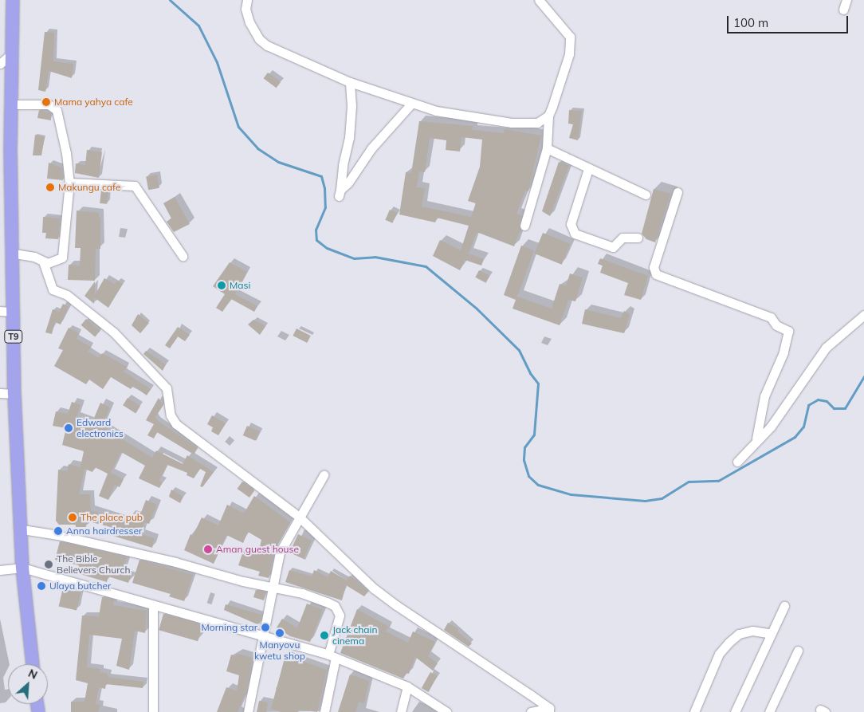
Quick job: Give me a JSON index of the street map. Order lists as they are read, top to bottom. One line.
{"streets":{"highway":["T9"]},"places":["Mama yahya cafe","Makungu cafe","Masi","Edward electronics","The place pub","Anna hairdresser","Aman guest house","The Bible Believers Church","Ulaya butcher","Morning star","Manyovu kwetu shop","Jack chain cinema"],"scale_bar":"100 m","north":"top right"}
